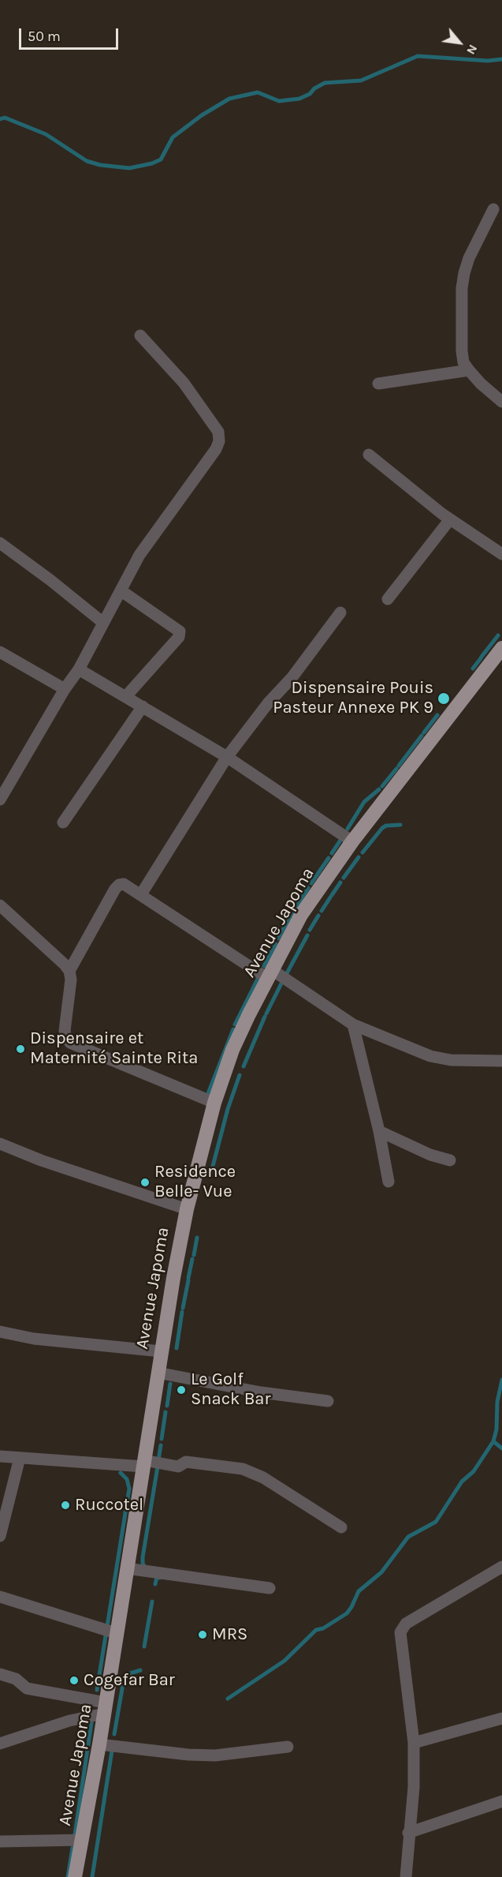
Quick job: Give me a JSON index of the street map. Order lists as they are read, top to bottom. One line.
{"streets":{"main road":["Avenue Japoma"]},"places":["Dispensaire Pouis Pasteur Annexe PK 9","Dispensaire et Maternité Sainte Rita","Residence Belle- Vue","Le Golf Snack Bar","Ruccotel","MRS","Cogefar Bar"],"scale_bar":"50 m","north":"bottom right"}
